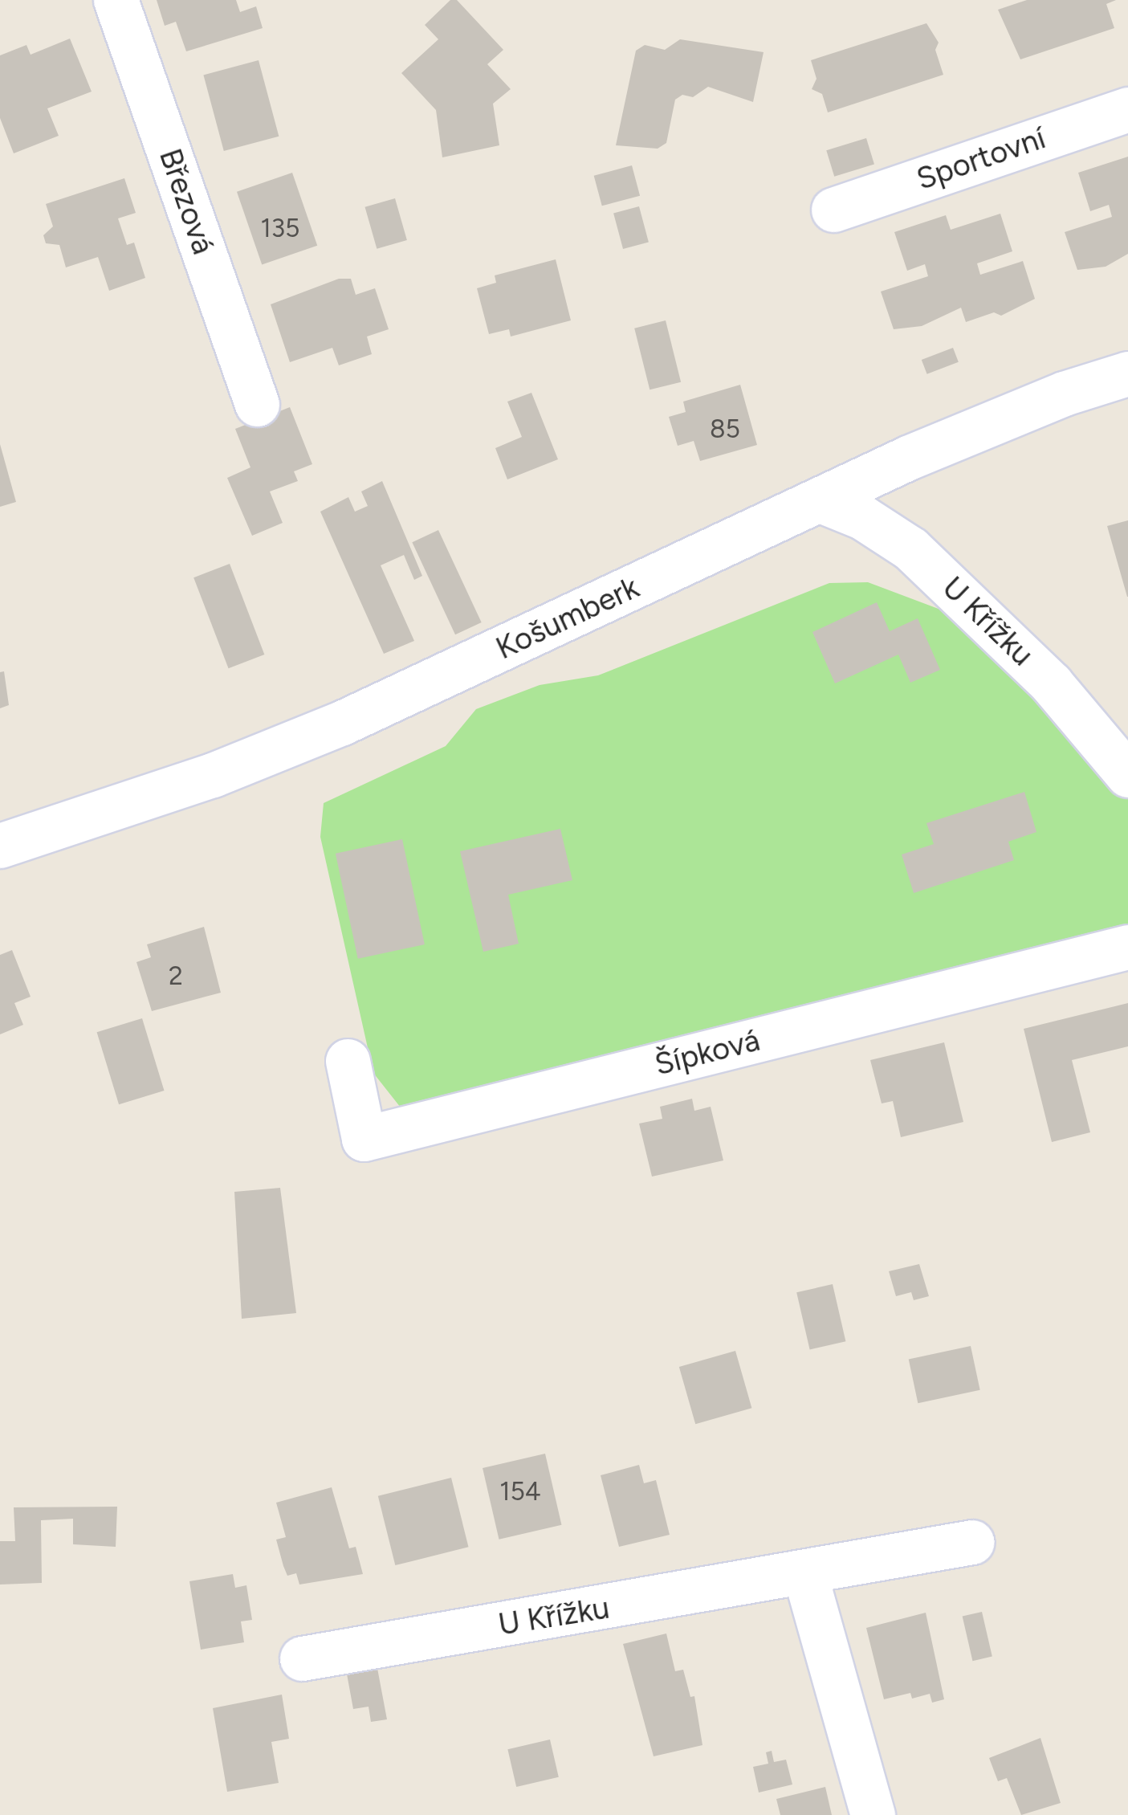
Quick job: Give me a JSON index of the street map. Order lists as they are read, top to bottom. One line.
{"streets":{"street":["Sportovní","Březová","Košumberk","U Křížku","Šípková"]},"crossings":[["Košumberk","U Křížku"]],"house_numbers":["135","85","2","154"]}
